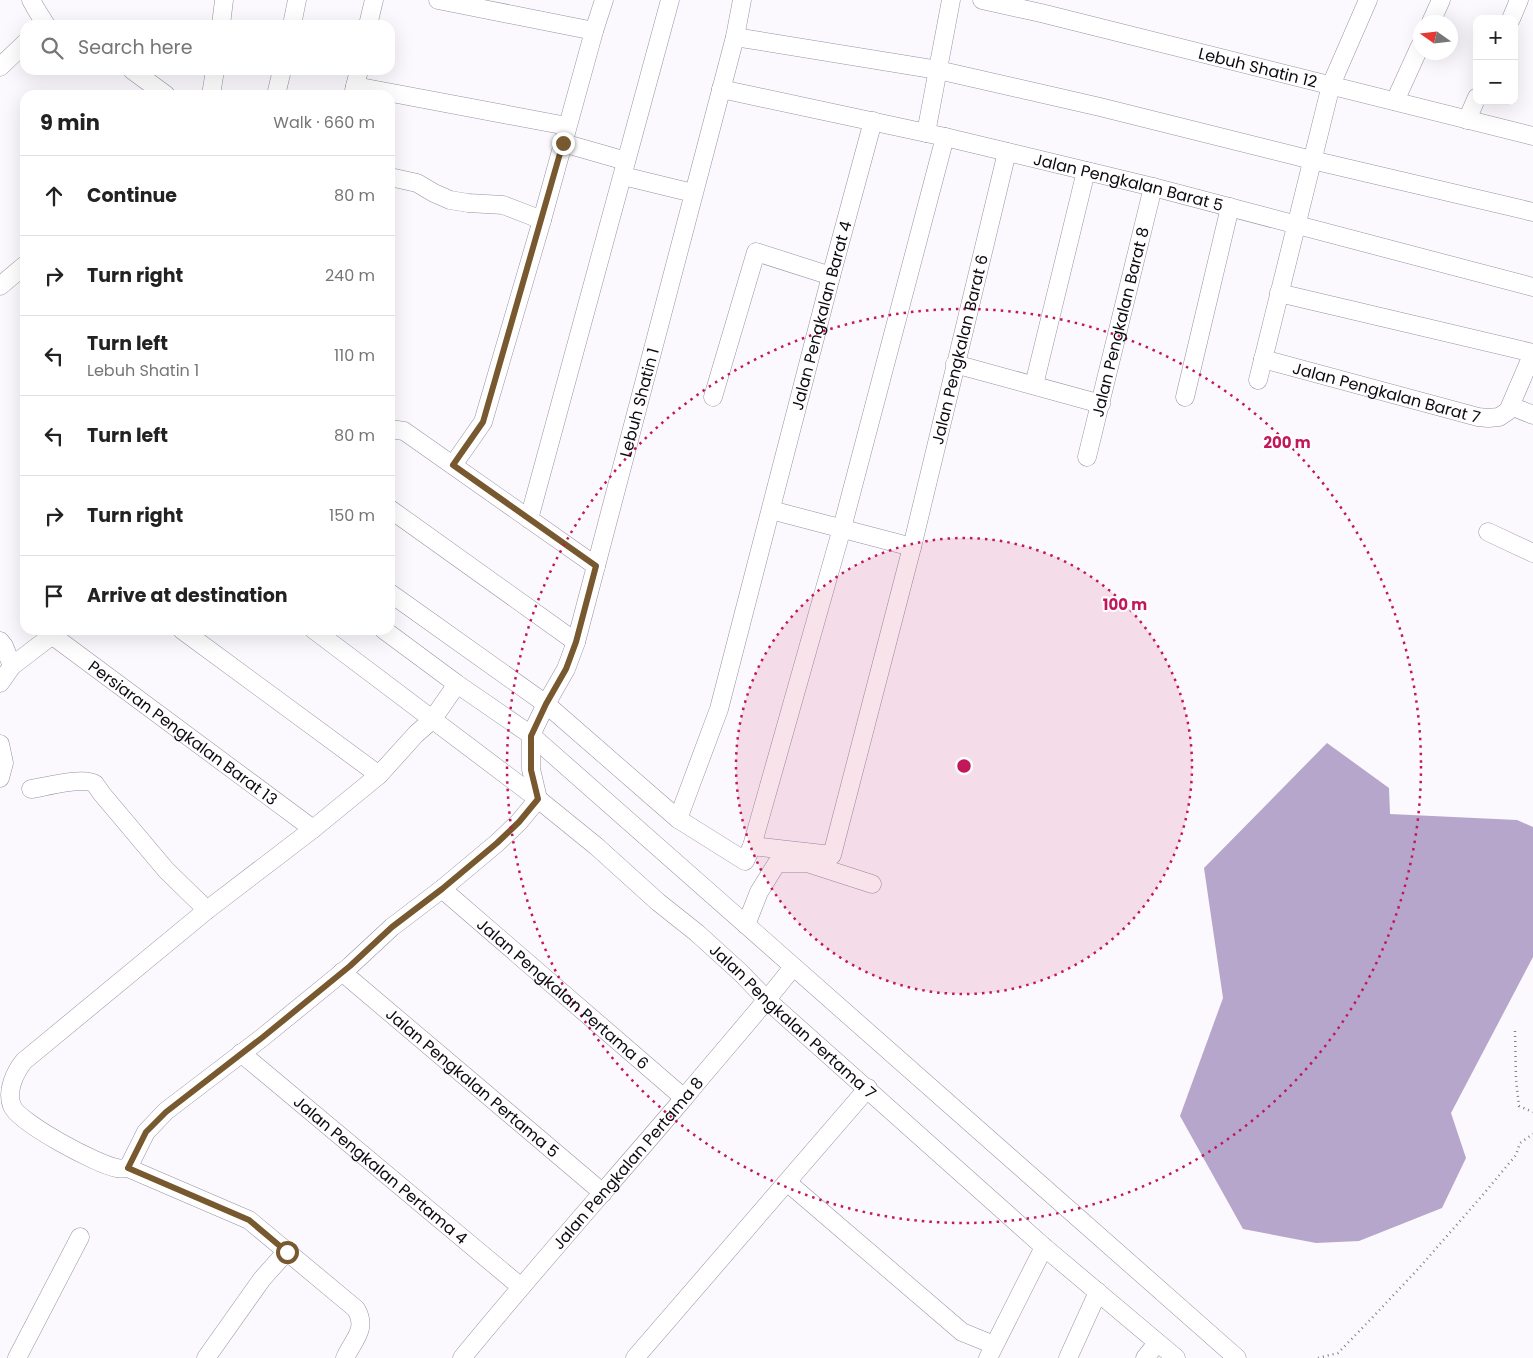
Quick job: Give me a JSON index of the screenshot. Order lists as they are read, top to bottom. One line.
{"streets":{"street":["Lebuh Shatin 12","Jalan Pengkalan Barat 5","Jalan Pengkalan Barat 4","Jalan Pengkalan Barat 8","Jalan Pengkalan Barat 6","Jalan Pengkalan Barat 7","Lebuh Shatin 1","Persiaran Pengkalan Barat 13","Jalan Pengkalan Pertama 6","Jalan Pengkalan Pertama 7","Jalan Pengkalan Pertama 5","Jalan Pengkalan Pertama 8","Jalan Pengkalan Pertama 4"]},"crossings":[["Jalan Pengkalan Barat 5","Jalan Pengkalan Barat 4"],["Jalan Pengkalan Barat 5","Jalan Pengkalan Barat 8"],["Jalan Pengkalan Barat 5","Jalan Pengkalan Barat 6"],["Jalan Pengkalan Barat 5","Lebuh Shatin 1"],["Lebuh Shatin 1","Jalan Pengkalan Pertama 7"],["Jalan Pengkalan Pertama 6","Jalan Pengkalan Pertama 8"],["Jalan Pengkalan Pertama 7","Jalan Pengkalan Pertama 8"],["Jalan Pengkalan Pertama 5","Jalan Pengkalan Pertama 8"],["Jalan Pengkalan Pertama 8","Jalan Pengkalan Pertama 4"]],"north":"left","page":{"map_buttons":["+","−"],"search":"Search here","heading":["9 min","Walk · 660 m"],"list":[["Continue","80 m"],["Turn right","240 m"],["Turn left","Lebuh Shatin 1","110 m"],["Turn left","80 m"],["Turn right","150 m"],"Arrive at destination"]},"rings":["200 m","100 m"]}
